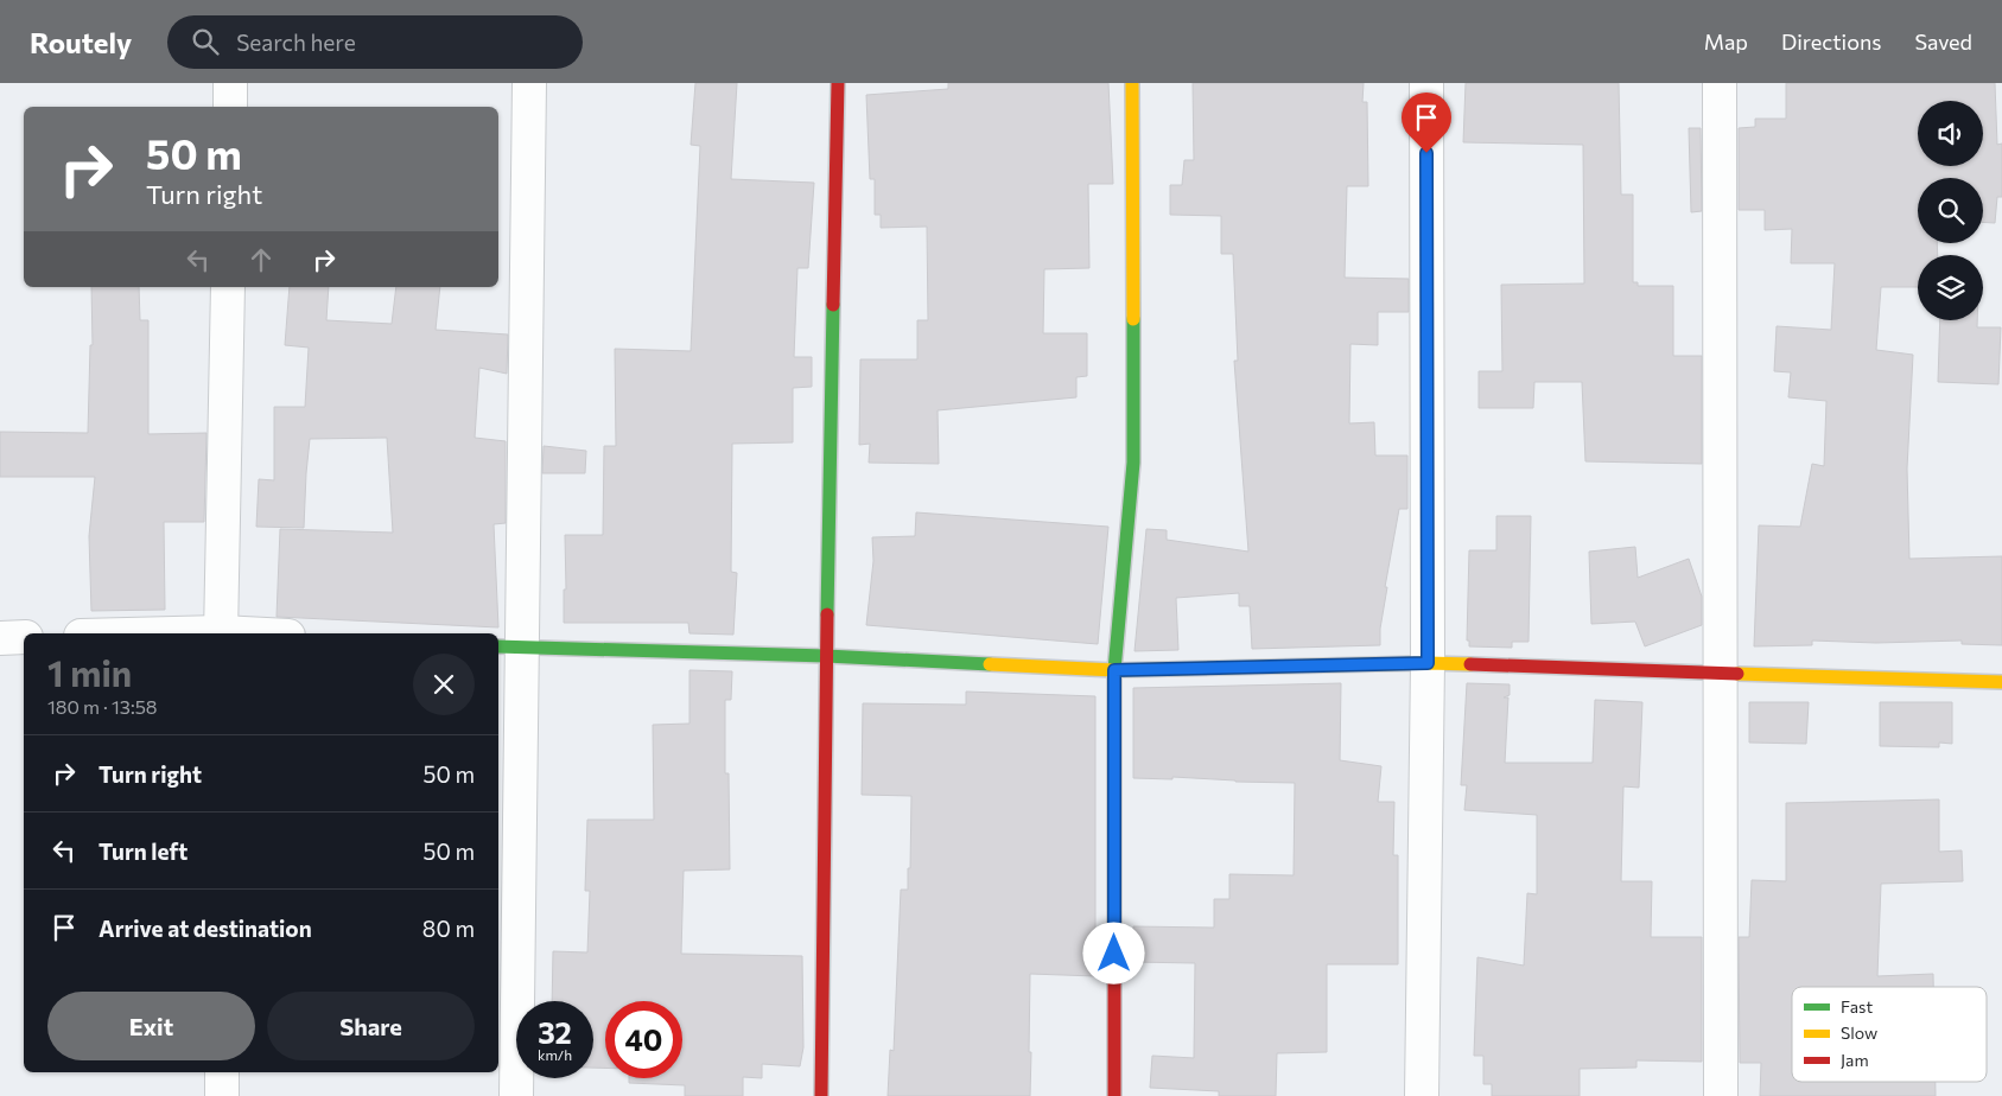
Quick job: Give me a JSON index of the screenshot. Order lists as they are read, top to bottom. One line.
{"legend":["Fast","Slow","Jam"],"page":{"header":"Routely","search":"Search here","nav":["Map","Directions","Saved"],"turn":["50 m","Turn right"],"heading":["1 min","180 m · 13:58"],"list":[{"name":"Turn right","value":"50 m"},{"name":"Turn left","value":"50 m"},{"name":"Arrive at destination","value":"80 m"}],"buttons":["Exit","Share"],"speed":"32 km/h","limit":"40"}}
